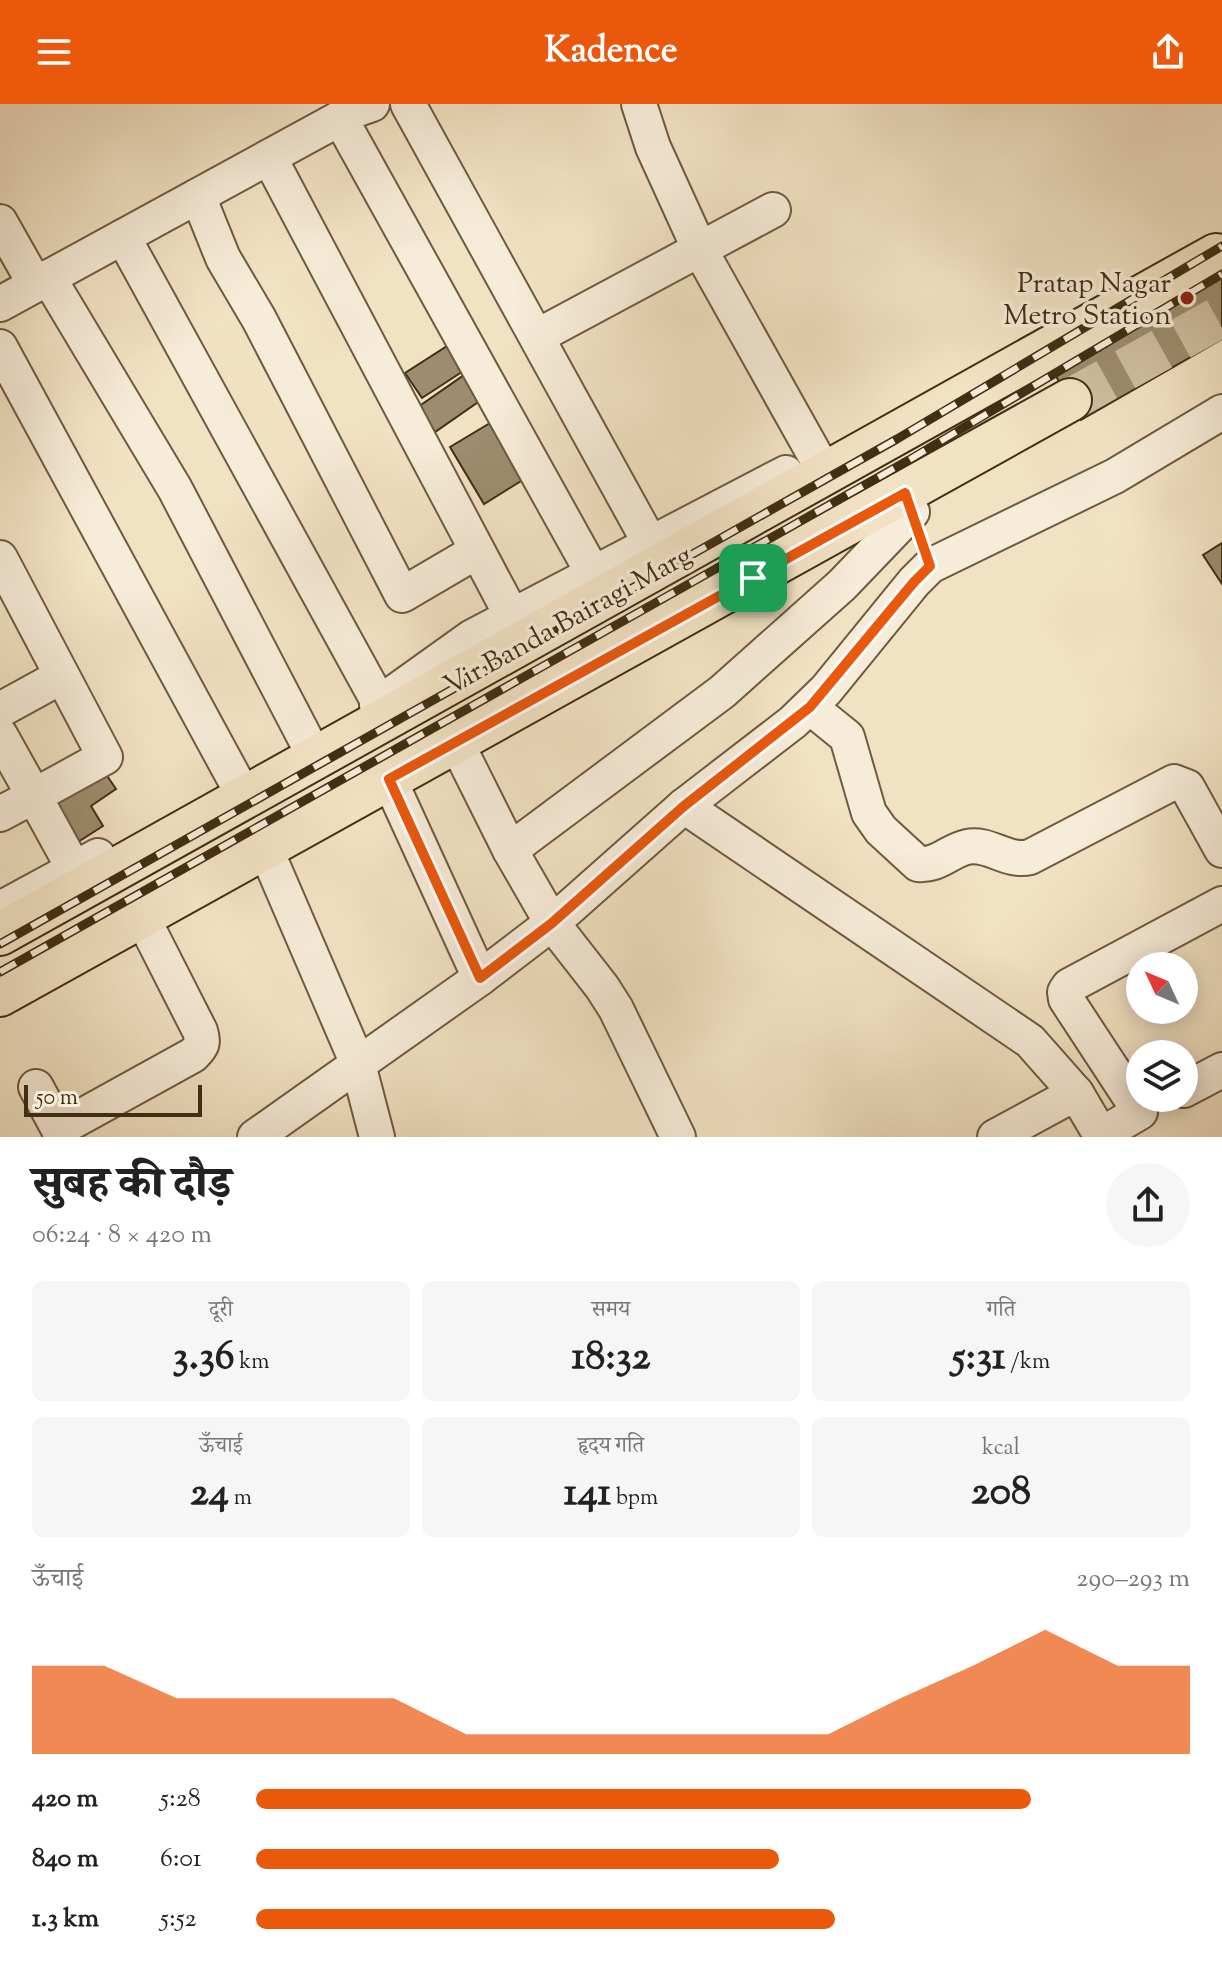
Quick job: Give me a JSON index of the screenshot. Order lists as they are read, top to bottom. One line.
{"streets":{"main road":["Vir Banda Bairagi Marg"]},"places":["Pratap Nagar Metro Station"],"scale_bar":"50 m","north":"top left","page":{"header":"Kadence","scale":"50 m","heading":["सुबह की दौड़","06:24 · 8 × 420 m"],"stats":[["दूरी","3.36 km"],["समय","18:32"],["गति","5:31 /km"],["ऊँचाई","24 m"],["हृदय गति","141 bpm"],["kcal","208"]],"chart":["ऊँचाई","290–293 m"],"list":[{"name":"420 m","note":"5:28"},{"name":"840 m","note":"6:01"},{"name":"1.3 km","note":"5:52"}]}}
